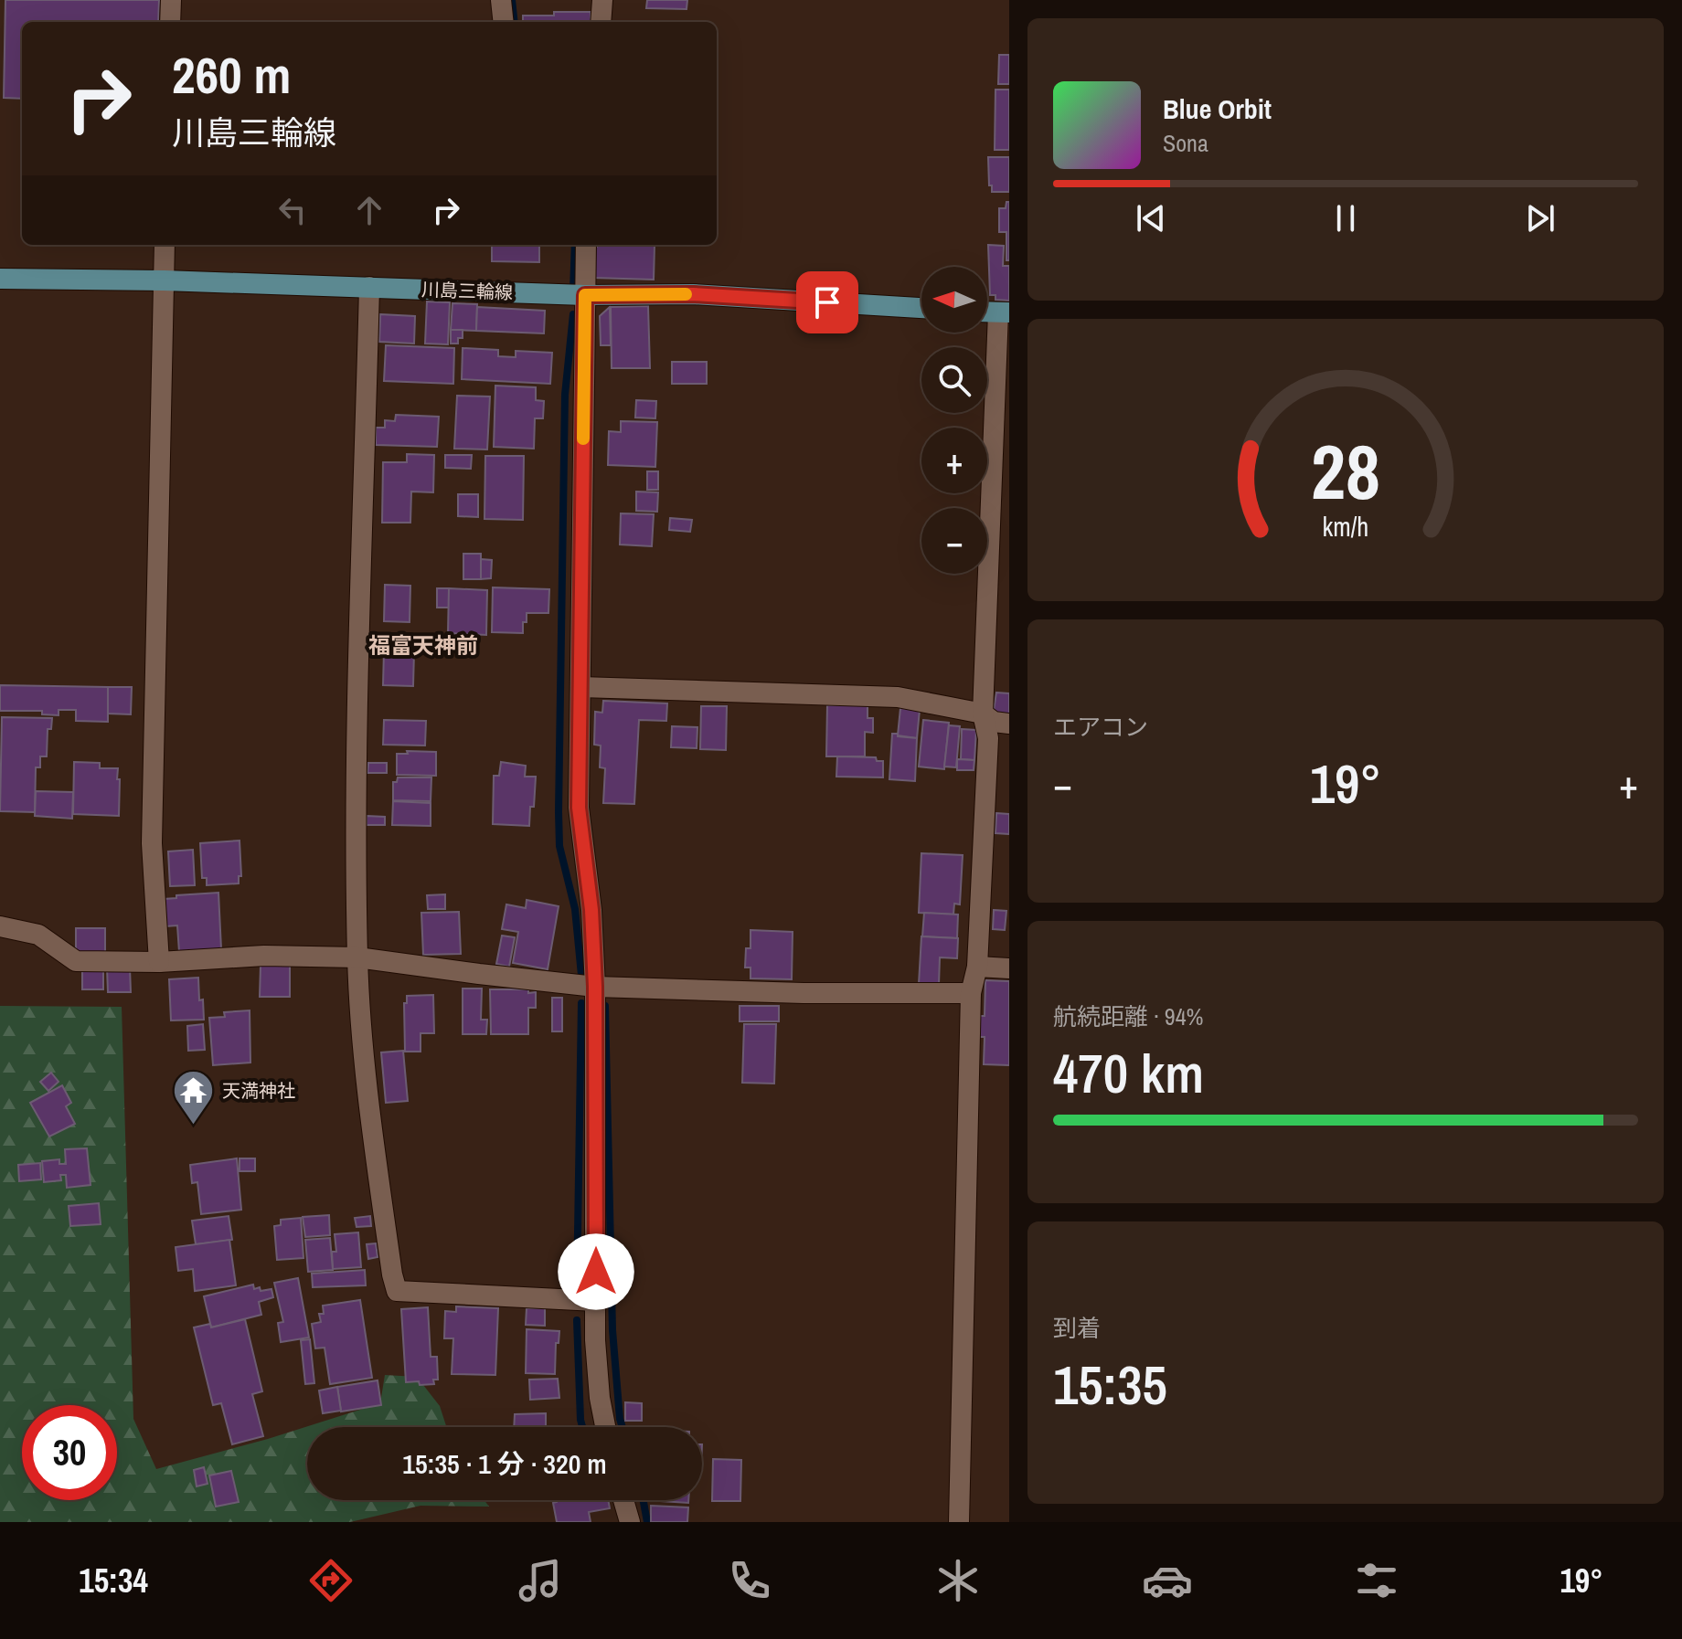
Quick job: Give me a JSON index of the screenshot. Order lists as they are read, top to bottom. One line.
{"streets":{"main road":["川島三輪線"]},"districts":["福富天神前"],"places":{"temple":["天満神社"]},"north":"left","page":{"turn":["260 m","川島三輪線"],"song":["Blue Orbit","Sona"],"map_buttons":["+","−"],"tile":["エアコン",["航続距離 · 94%","470 km"],["到着","15:35"]],"heat":["−","19°","+"],"limit":"30","trip":"15:35 · 1 分 · 320 m","tabs":["15:34","19°"],"gauge":["28","km/h"]}}
